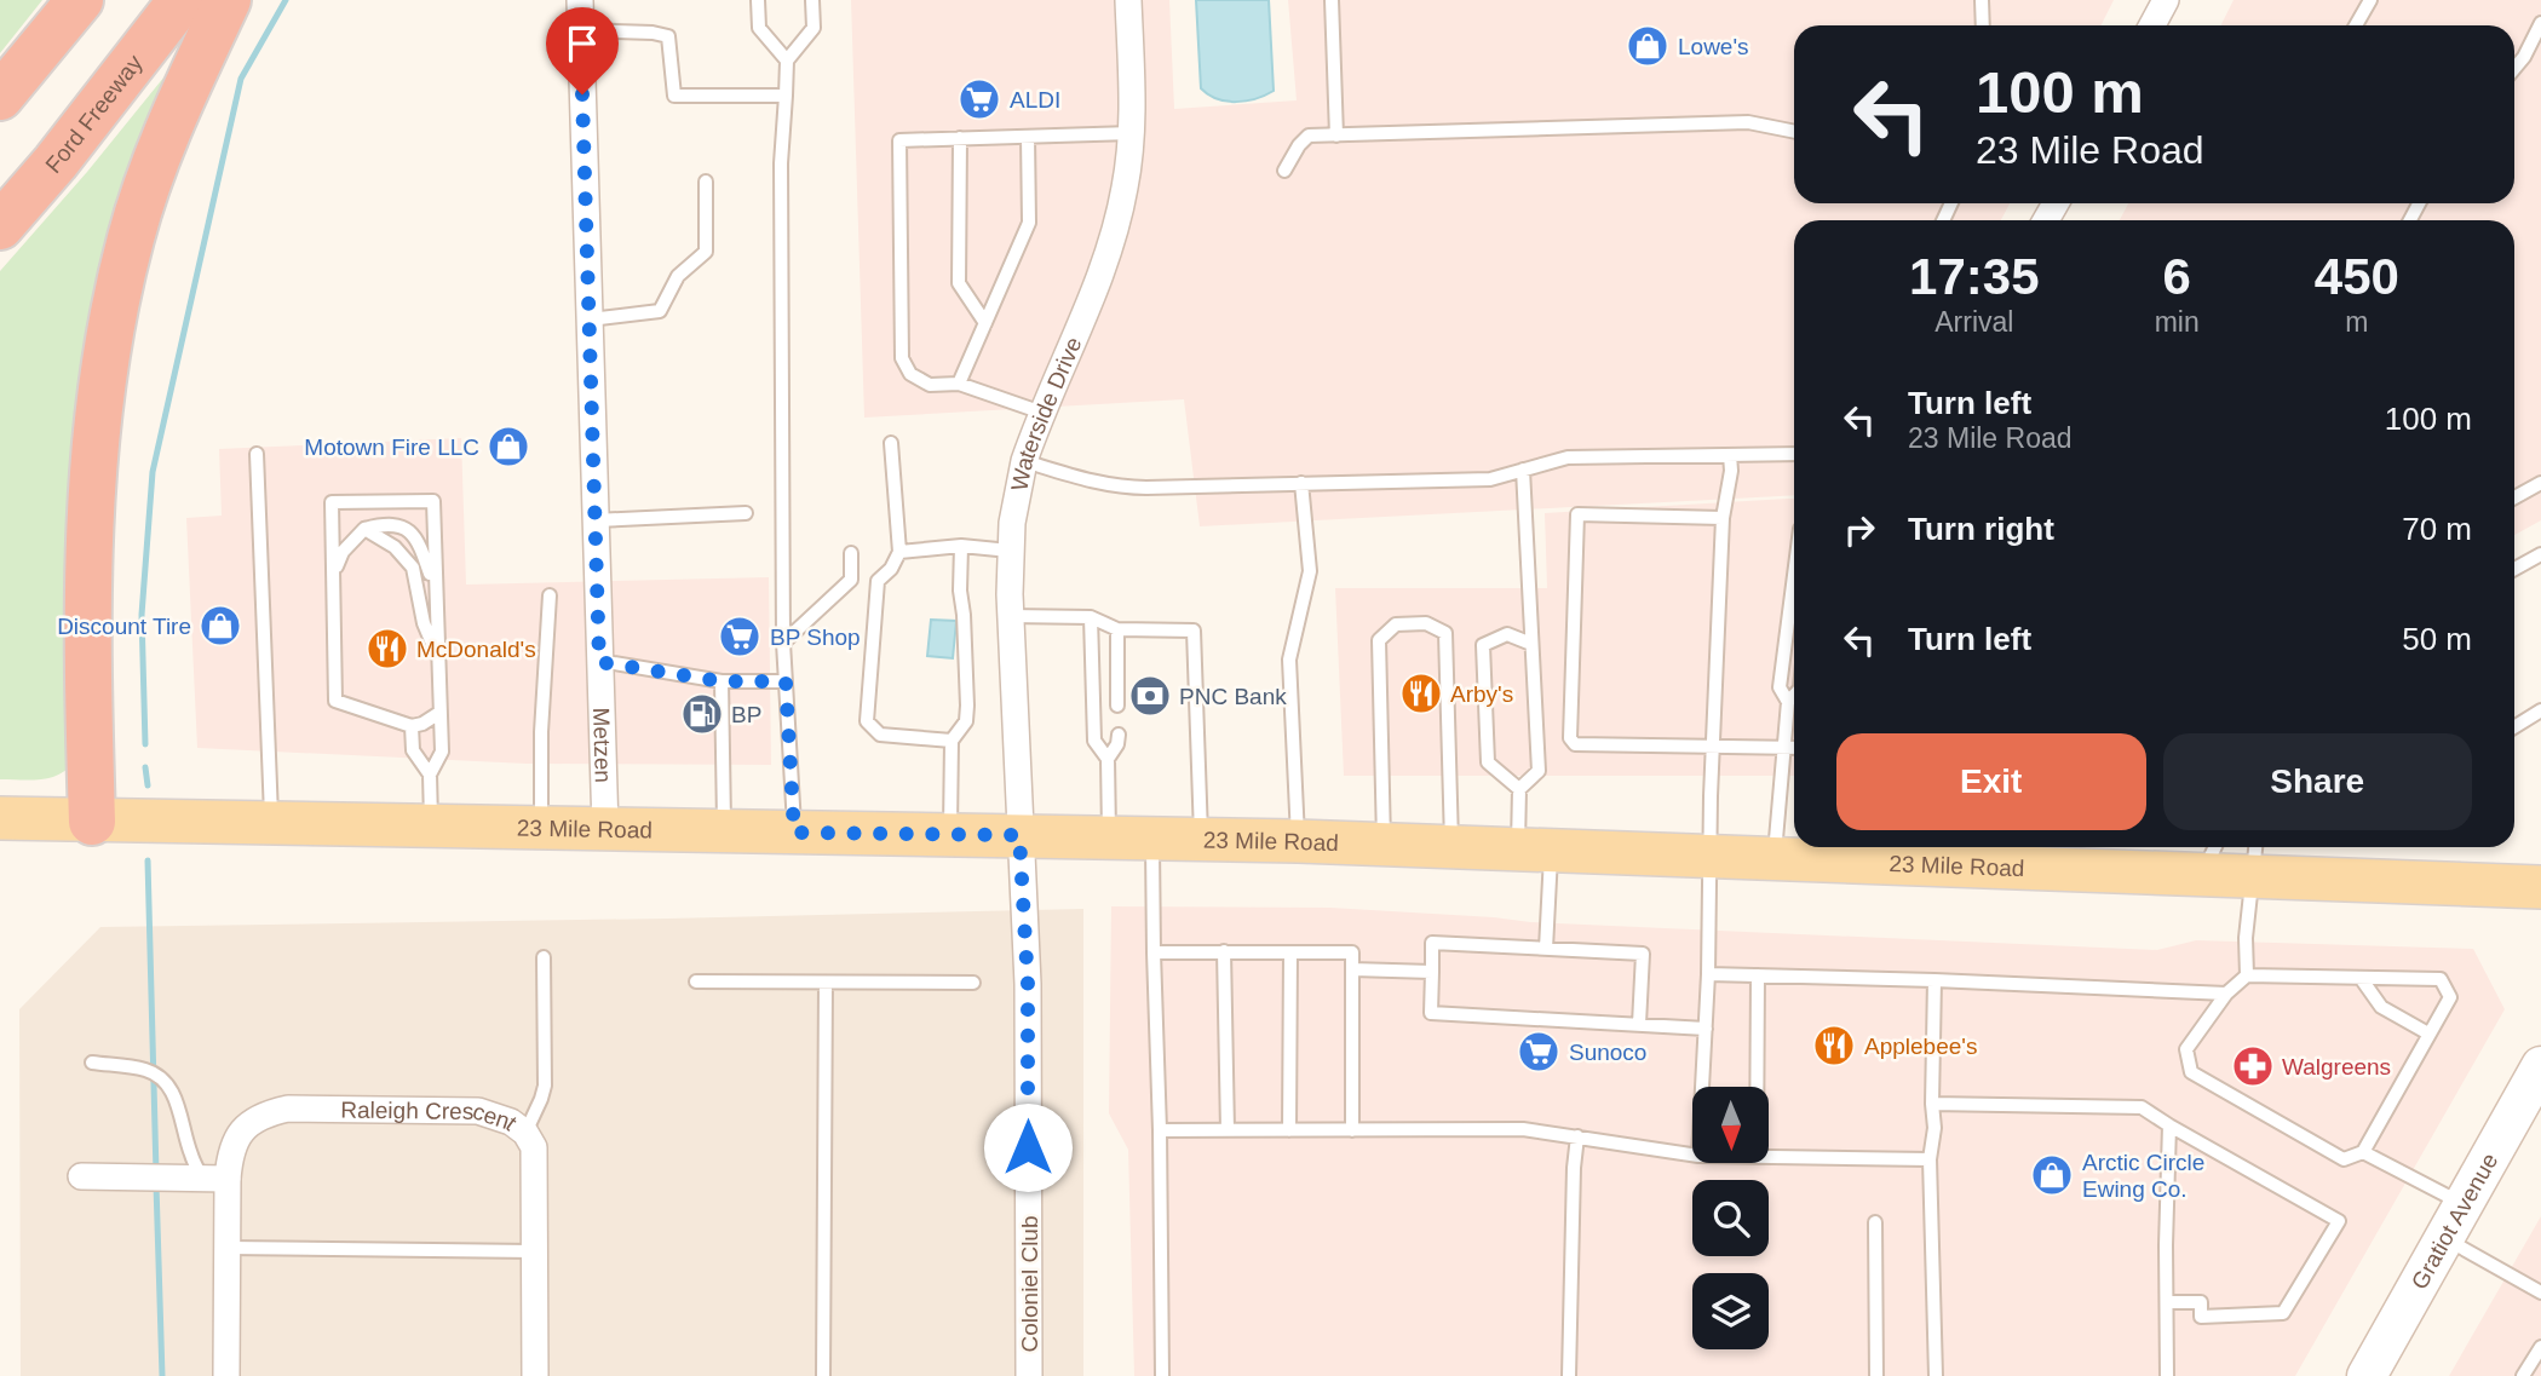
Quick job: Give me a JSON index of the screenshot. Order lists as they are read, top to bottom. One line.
{"streets":{"highway":["Ford Freeway"],"main road":["23 Mile Road","Gratiot Avenue"],"street":["Waterside Drive","Metzen","Raleigh Crescent","Coloniel Club"]},"crossings":[["Waterside Drive","23 Mile Road"],["Waterside Drive","Coloniel Club"],["Metzen","23 Mile Road"],["23 Mile Road","Coloniel Club"]],"places":{"shop":["Lowe's","Motown Fire LLC","Discount Tire","Arctic Circle Ewing Co."],"supermarket":["ALDI","BP Shop","Sunoco"],"restaurant":["McDonald's","Arby's","Applebee's"],"bank":["PNC Bank"],"fuel station":["BP"],"pharmacy":["Walgreens"]},"north":"bottom","page":{"turn":["100 m","23 Mile Road"],"eta":["17:35","Arrival","6","min","450","m"],"list":[{"name":"Turn left","note":"23 Mile Road","value":"100 m"},{"name":"Turn right","value":"70 m"},{"name":"Turn left","value":"50 m"}],"buttons":["Exit","Share"]}}
